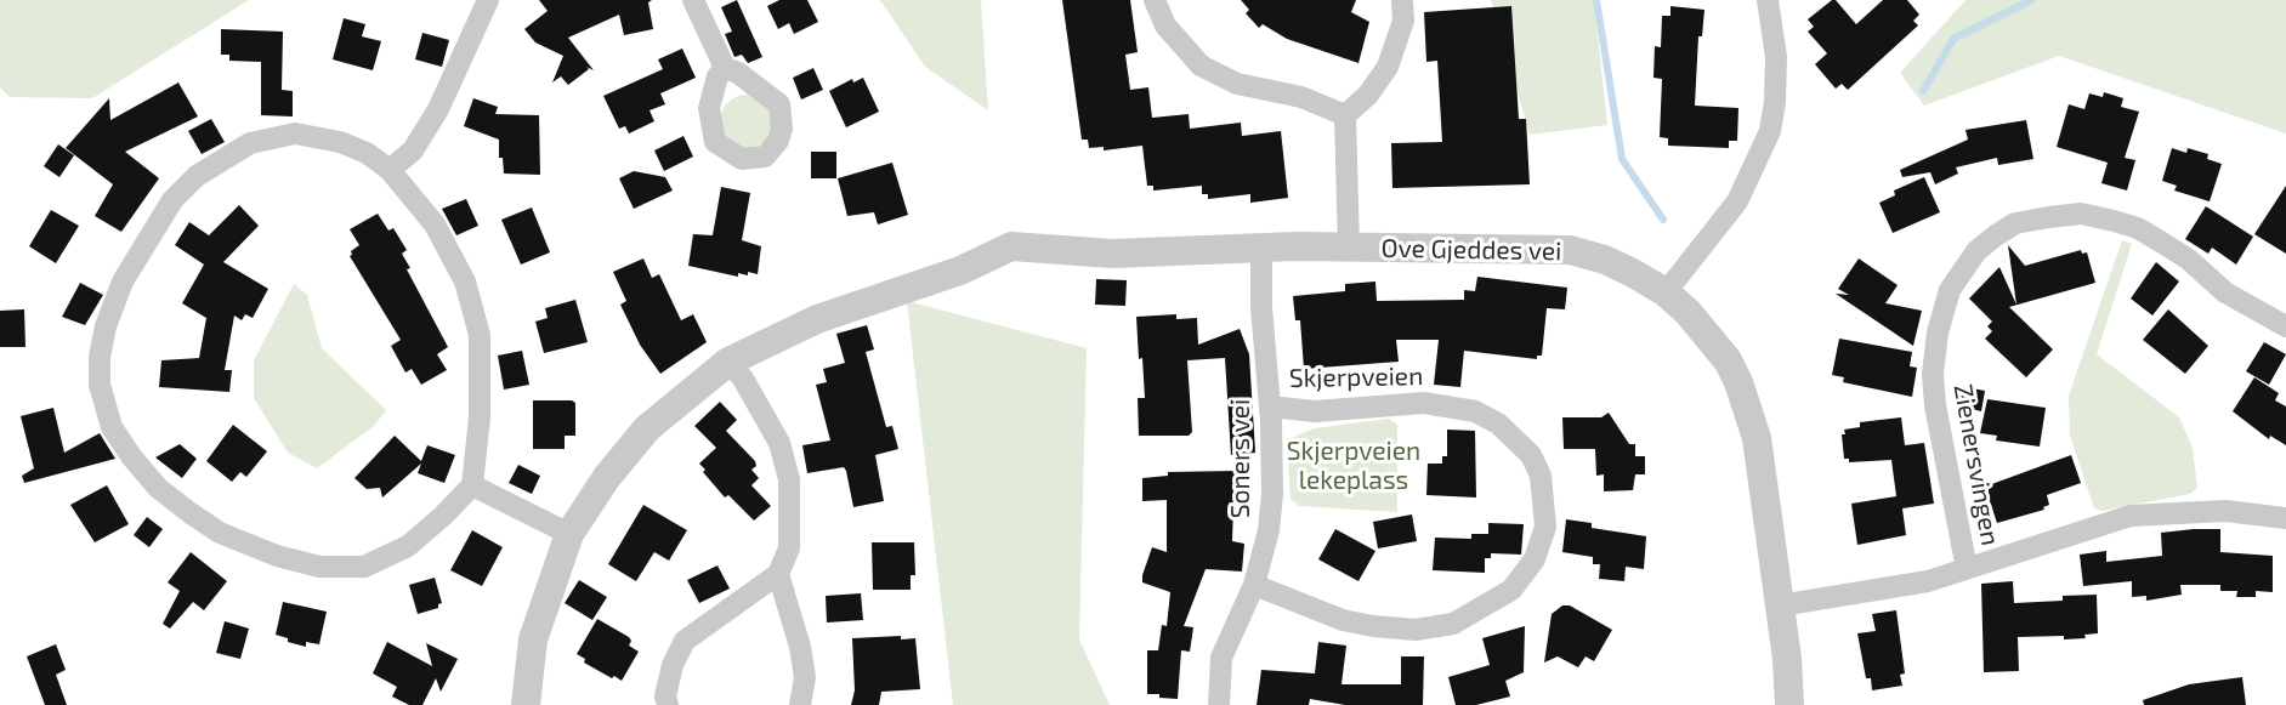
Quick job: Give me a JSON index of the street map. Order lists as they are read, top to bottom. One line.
{"streets":{"street":["Ove Gjeddes vei","Skjerpveien","Soners vei","Zienersvingen"]},"crossings":[["Ove Gjeddes vei","Soners vei"],["Skjerpveien","Soners vei"]],"parks":["Skjerpveien lekeplass"]}
